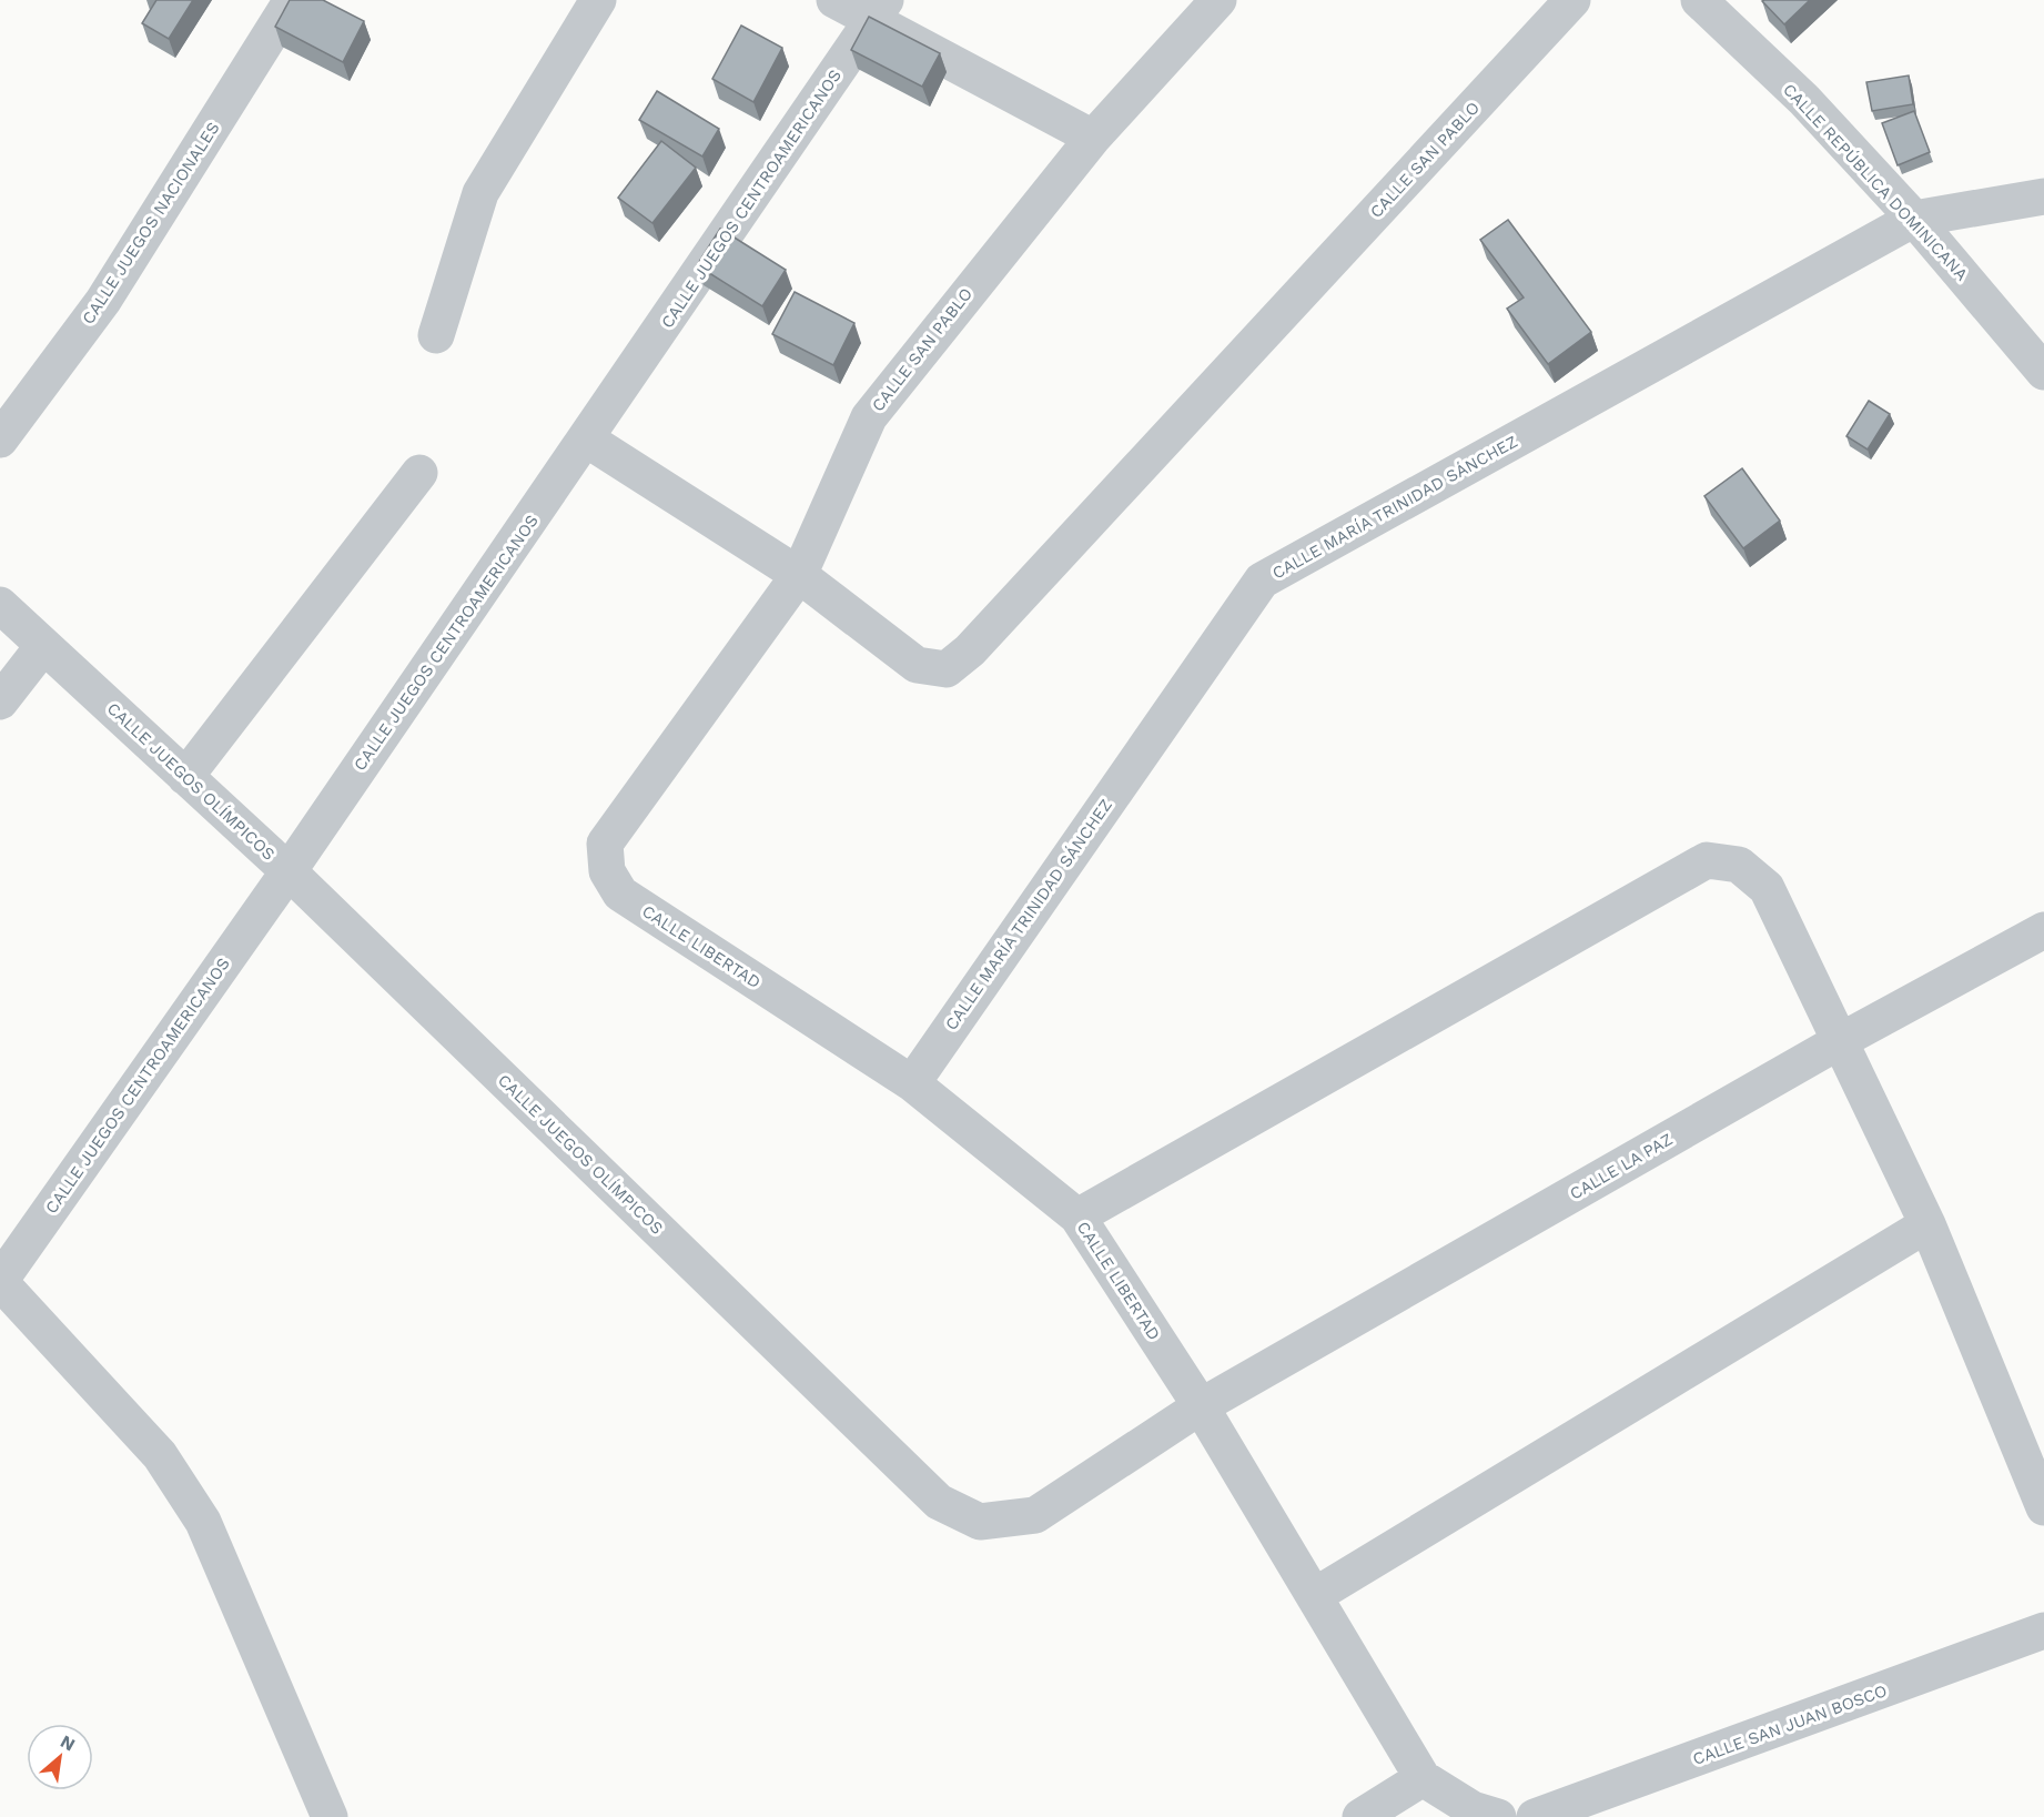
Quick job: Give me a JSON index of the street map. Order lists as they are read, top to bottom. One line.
{"streets":{"street":["CALLE SAN PABLO","CALLE REPÚBLICA DOMINICANA","CALLE JUEGOS CENTROAMERICANOS","CALLE JUEGOS NACIONALES","CALLE MARÍA TRINIDAD SÁNCHEZ","CALLE JUEGOS OLÍMPICOS","CALLE LIBERTAD","CALLE LA PAZ","CALLE SAN JUAN BOSCO"]},"crossings":[["CALLE SAN PABLO","CALLE LIBERTAD"],["CALLE REPÚBLICA DOMINICANA","CALLE MARÍA TRINIDAD SÁNCHEZ"],["CALLE JUEGOS CENTROAMERICANOS","CALLE JUEGOS OLÍMPICOS"],["CALLE MARÍA TRINIDAD SÁNCHEZ","CALLE LIBERTAD"],["CALLE JUEGOS OLÍMPICOS","CALLE LIBERTAD"],["CALLE JUEGOS OLÍMPICOS","CALLE LA PAZ"],["CALLE LIBERTAD","CALLE LA PAZ"]],"north":"top right"}
